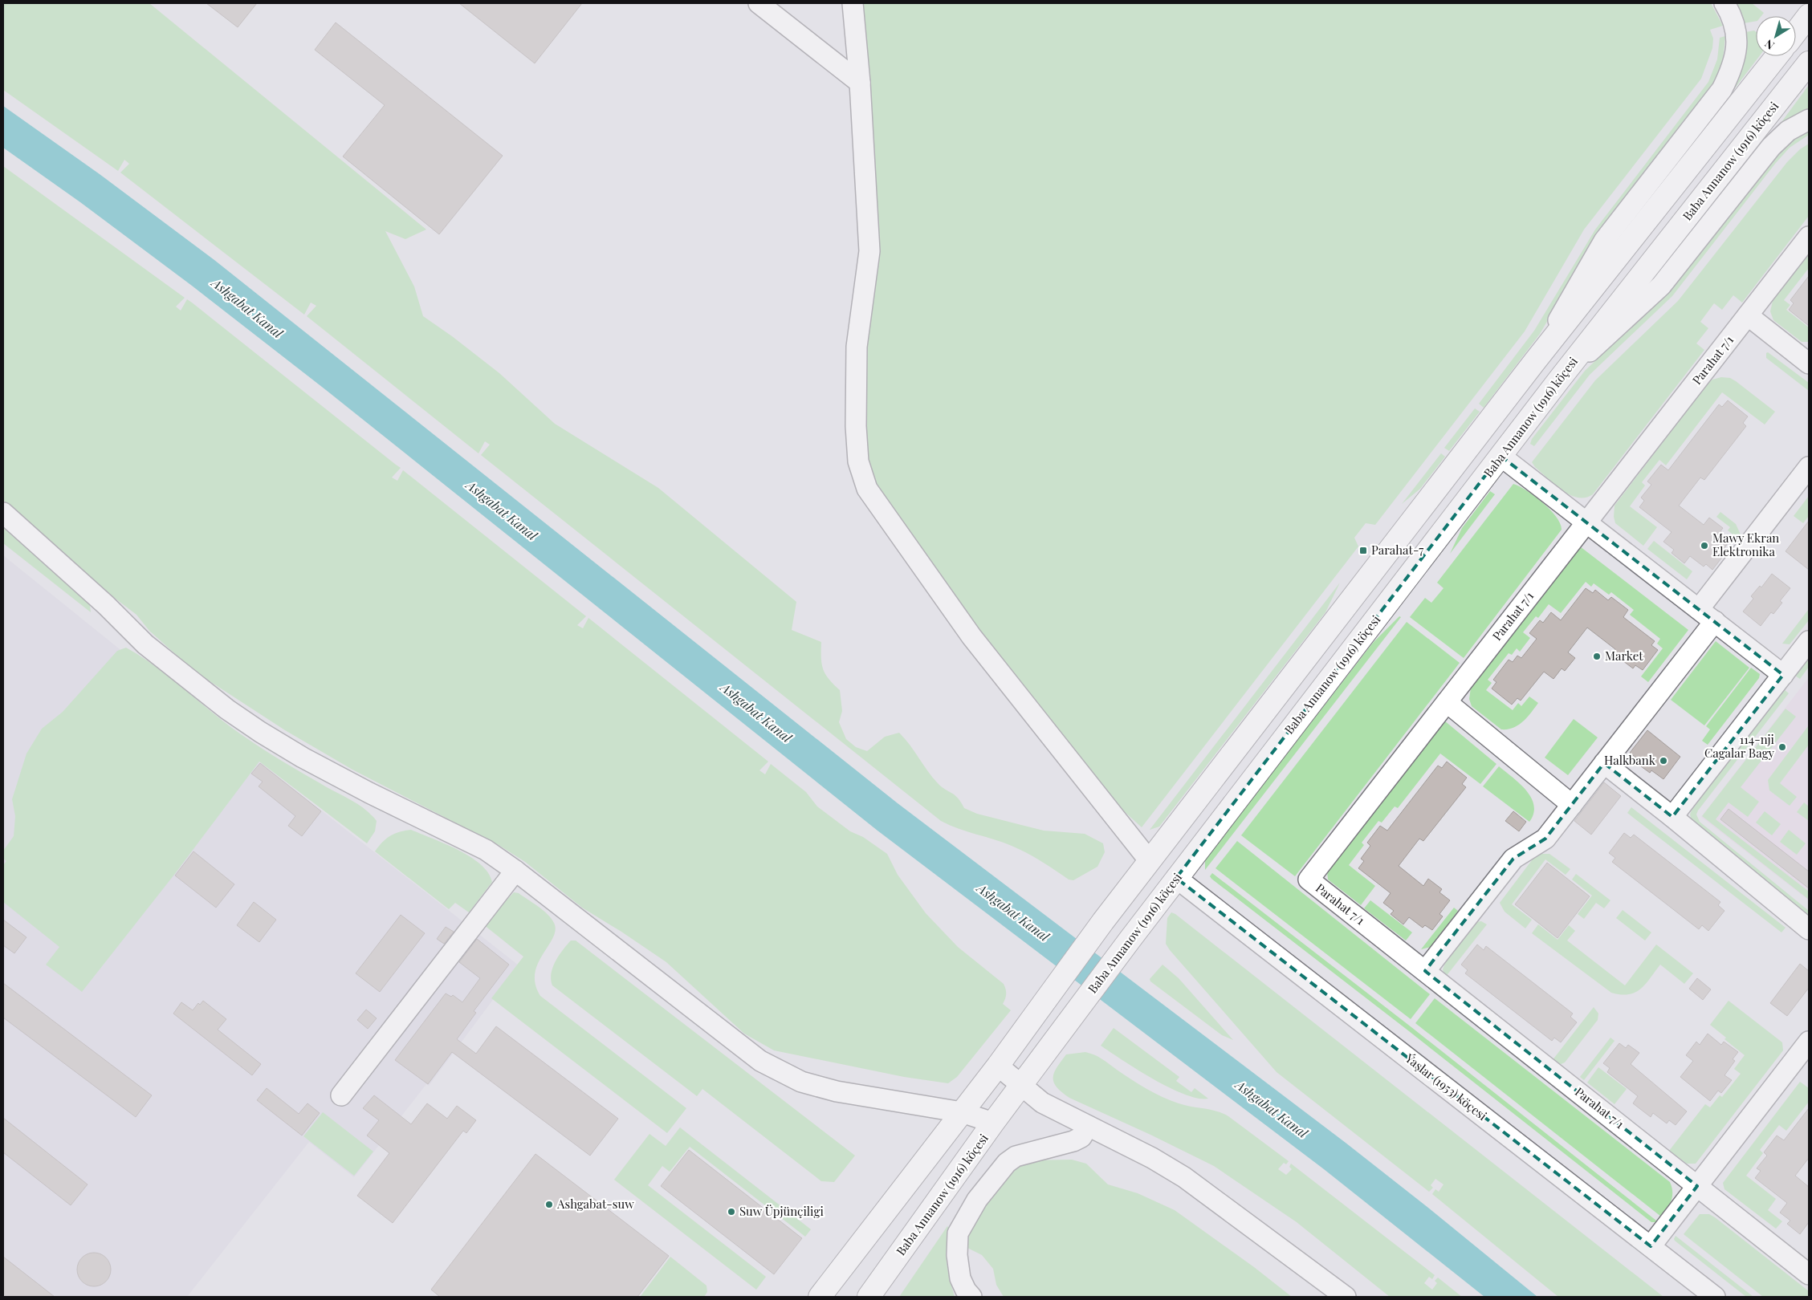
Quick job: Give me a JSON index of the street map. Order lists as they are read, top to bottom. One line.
{"streets":{"main road":["Baba Annanow (1916) köçesi"],"street":["Parahat 7/1","Ýaşlar (1953) köçesi"]},"crossings":[["Baba Annanow (1916) köçesi","Ýaşlar (1953) köçesi"]],"water":["Ashgabat Kanal"],"places":{"other":["Mawy Ekran Elektronika","Market","114-nji Cagalar Bagy","Halkbank","Ashgabat-suw","Suw Üpjünçiligi"],"transit":["Parahat-7"]},"north":"bottom left"}
